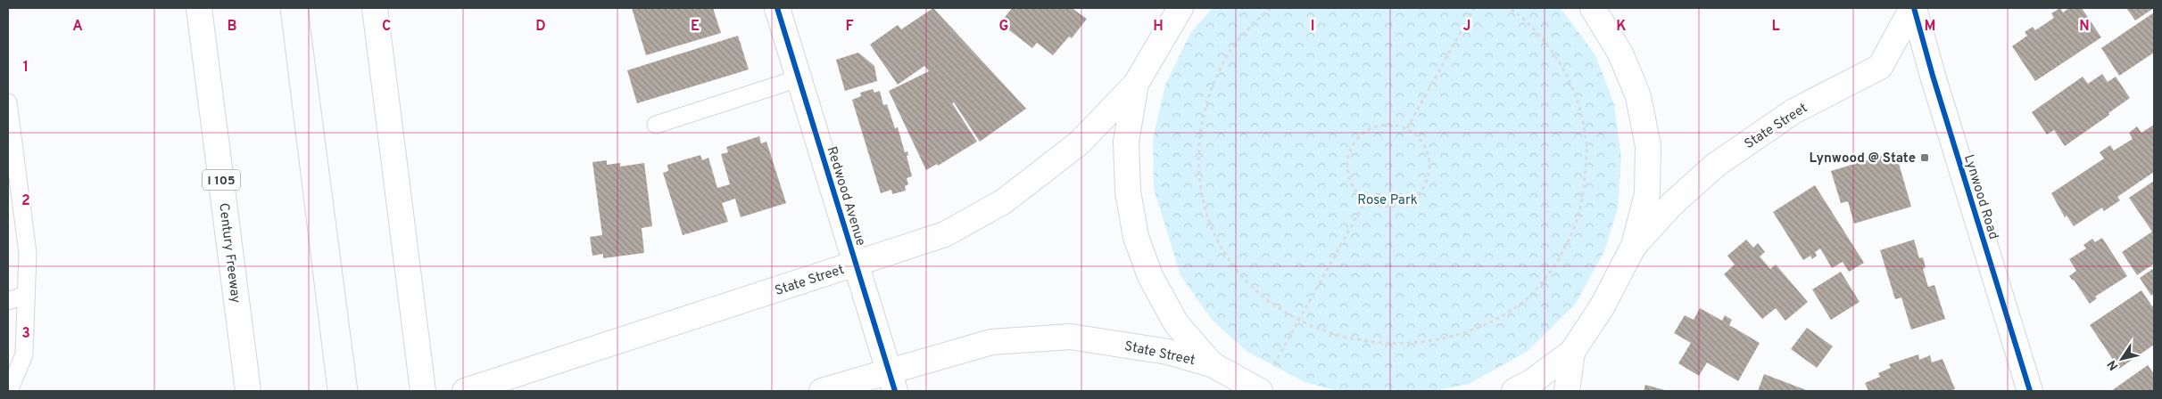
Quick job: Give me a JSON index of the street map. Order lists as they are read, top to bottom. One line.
{"streets":{"main road":["State Street","I 105","Redwood Avenue","Lynwood Road","Century Freeway"]},"crossings":[["State Street","Redwood Avenue"],["State Street","Lynwood Road"]],"parks":["Rose Park"],"places":{"transit":["Lynwood @ State"]},"north":"bottom left","grid":{"columns":["A","B","C","D","E","F","G","H","I","J","K","L","M","N"],"rows":["1","2","3"]}}
